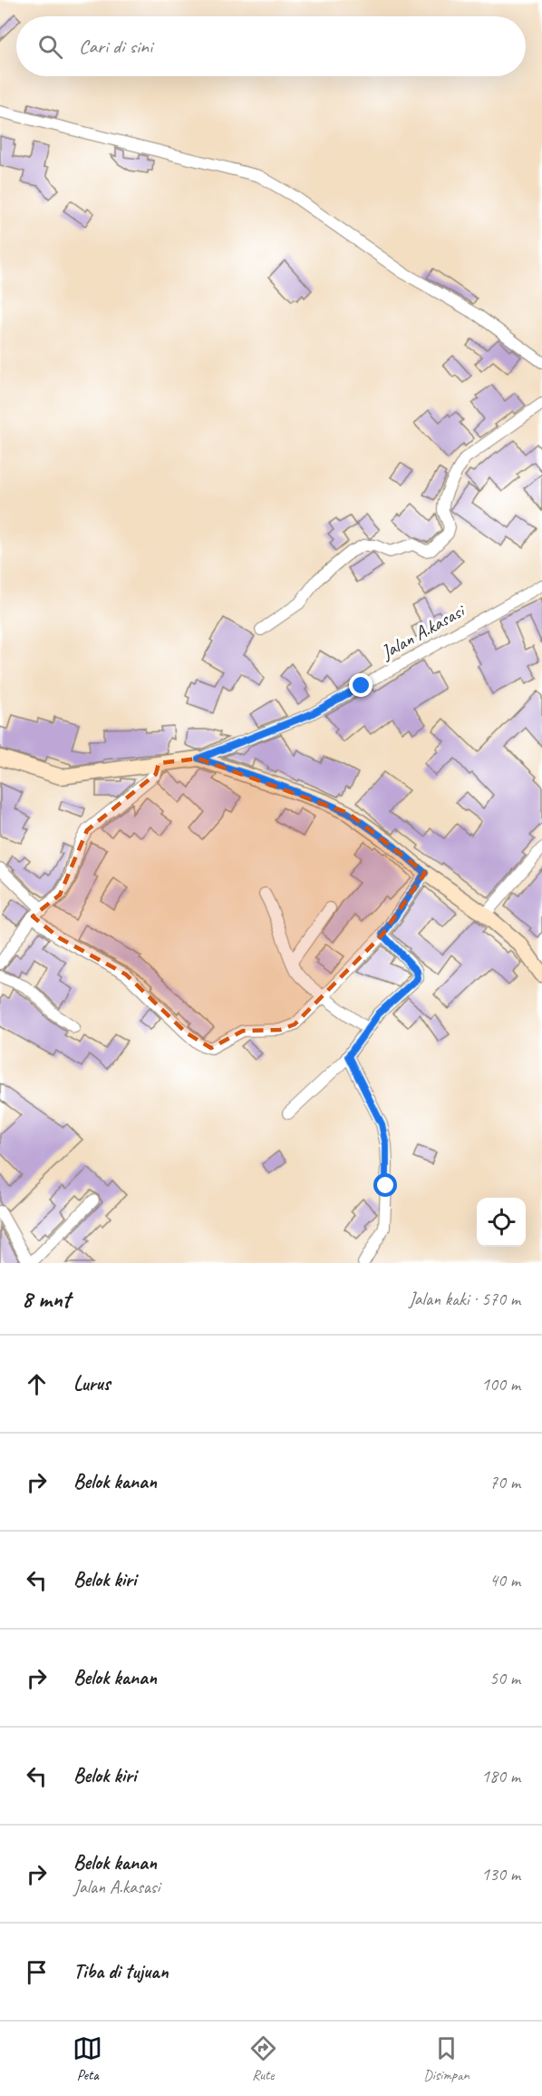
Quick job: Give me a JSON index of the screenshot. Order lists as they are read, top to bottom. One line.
{"streets":{"street":["Jalan A.kasasi"]},"page":{"search":"Cari di sini","heading":["8 mnt","Jalan kaki · 570 m"],"list":[["Lurus","100 m"],["Belok kanan","70 m"],["Belok kiri","40 m"],["Belok kanan","50 m"],["Belok kiri","180 m"],["Belok kanan","Jalan A.kasasi","130 m"],"Tiba di tujuan"],"nav":["Peta","Rute","Disimpan"]}}
